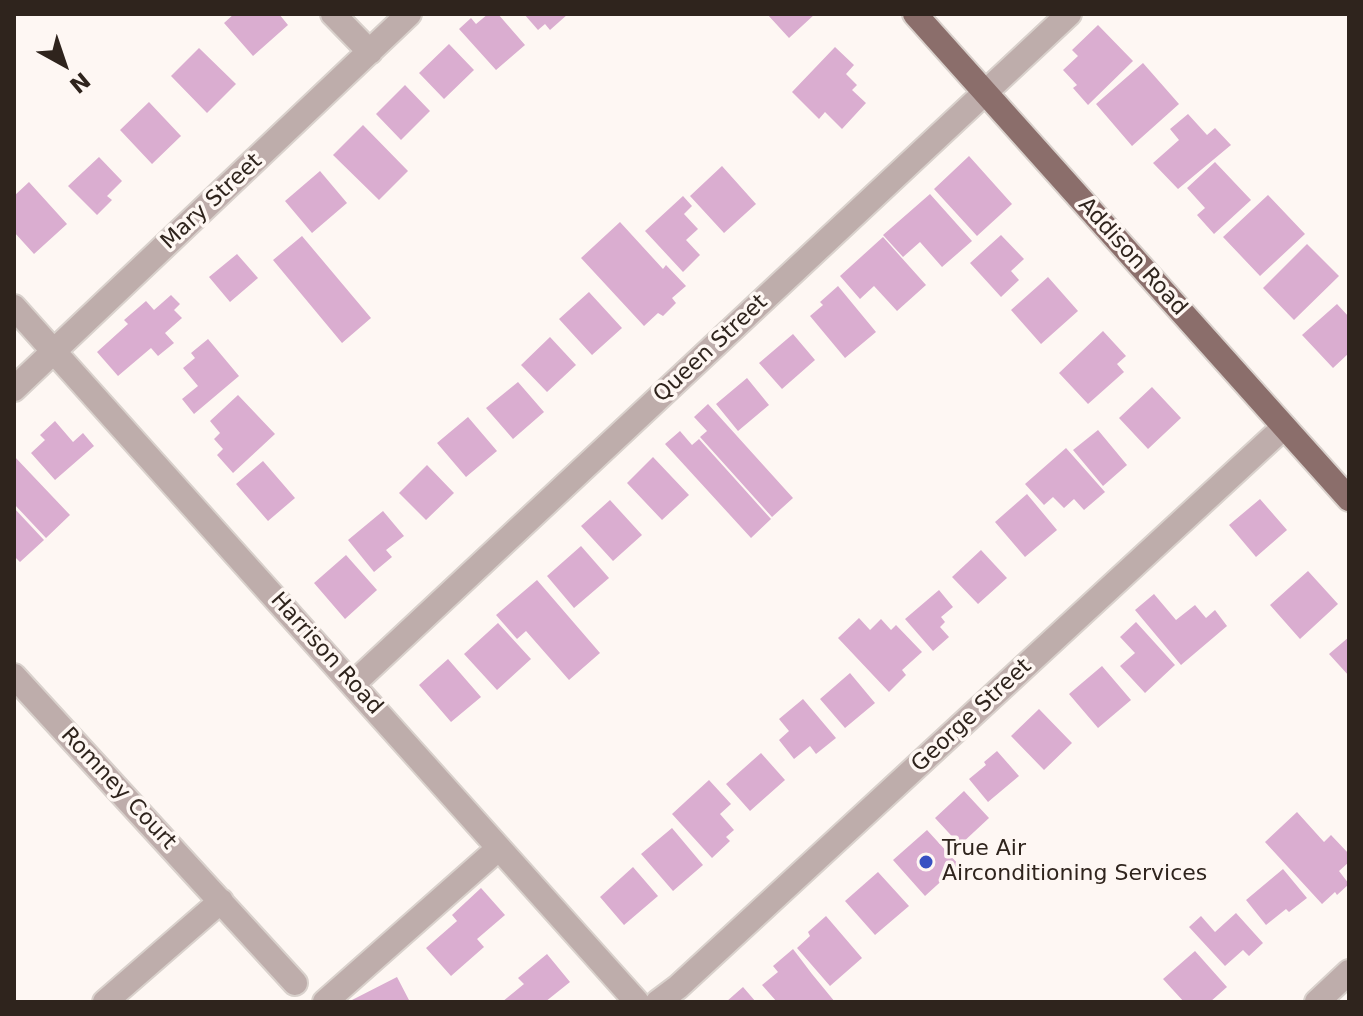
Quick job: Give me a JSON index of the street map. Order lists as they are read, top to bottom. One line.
{"streets":{"main road":["Addison Road"],"street":["Mary Street","Queen Street","Harrison Road","George Street","Romney Court"]},"crossings":[["Mary Street","Harrison Road"],["Addison Road","Queen Street"],["Addison Road","George Street"],["Queen Street","Harrison Road"]],"places":["True Air Airconditioning Services"],"north":"bottom right"}
